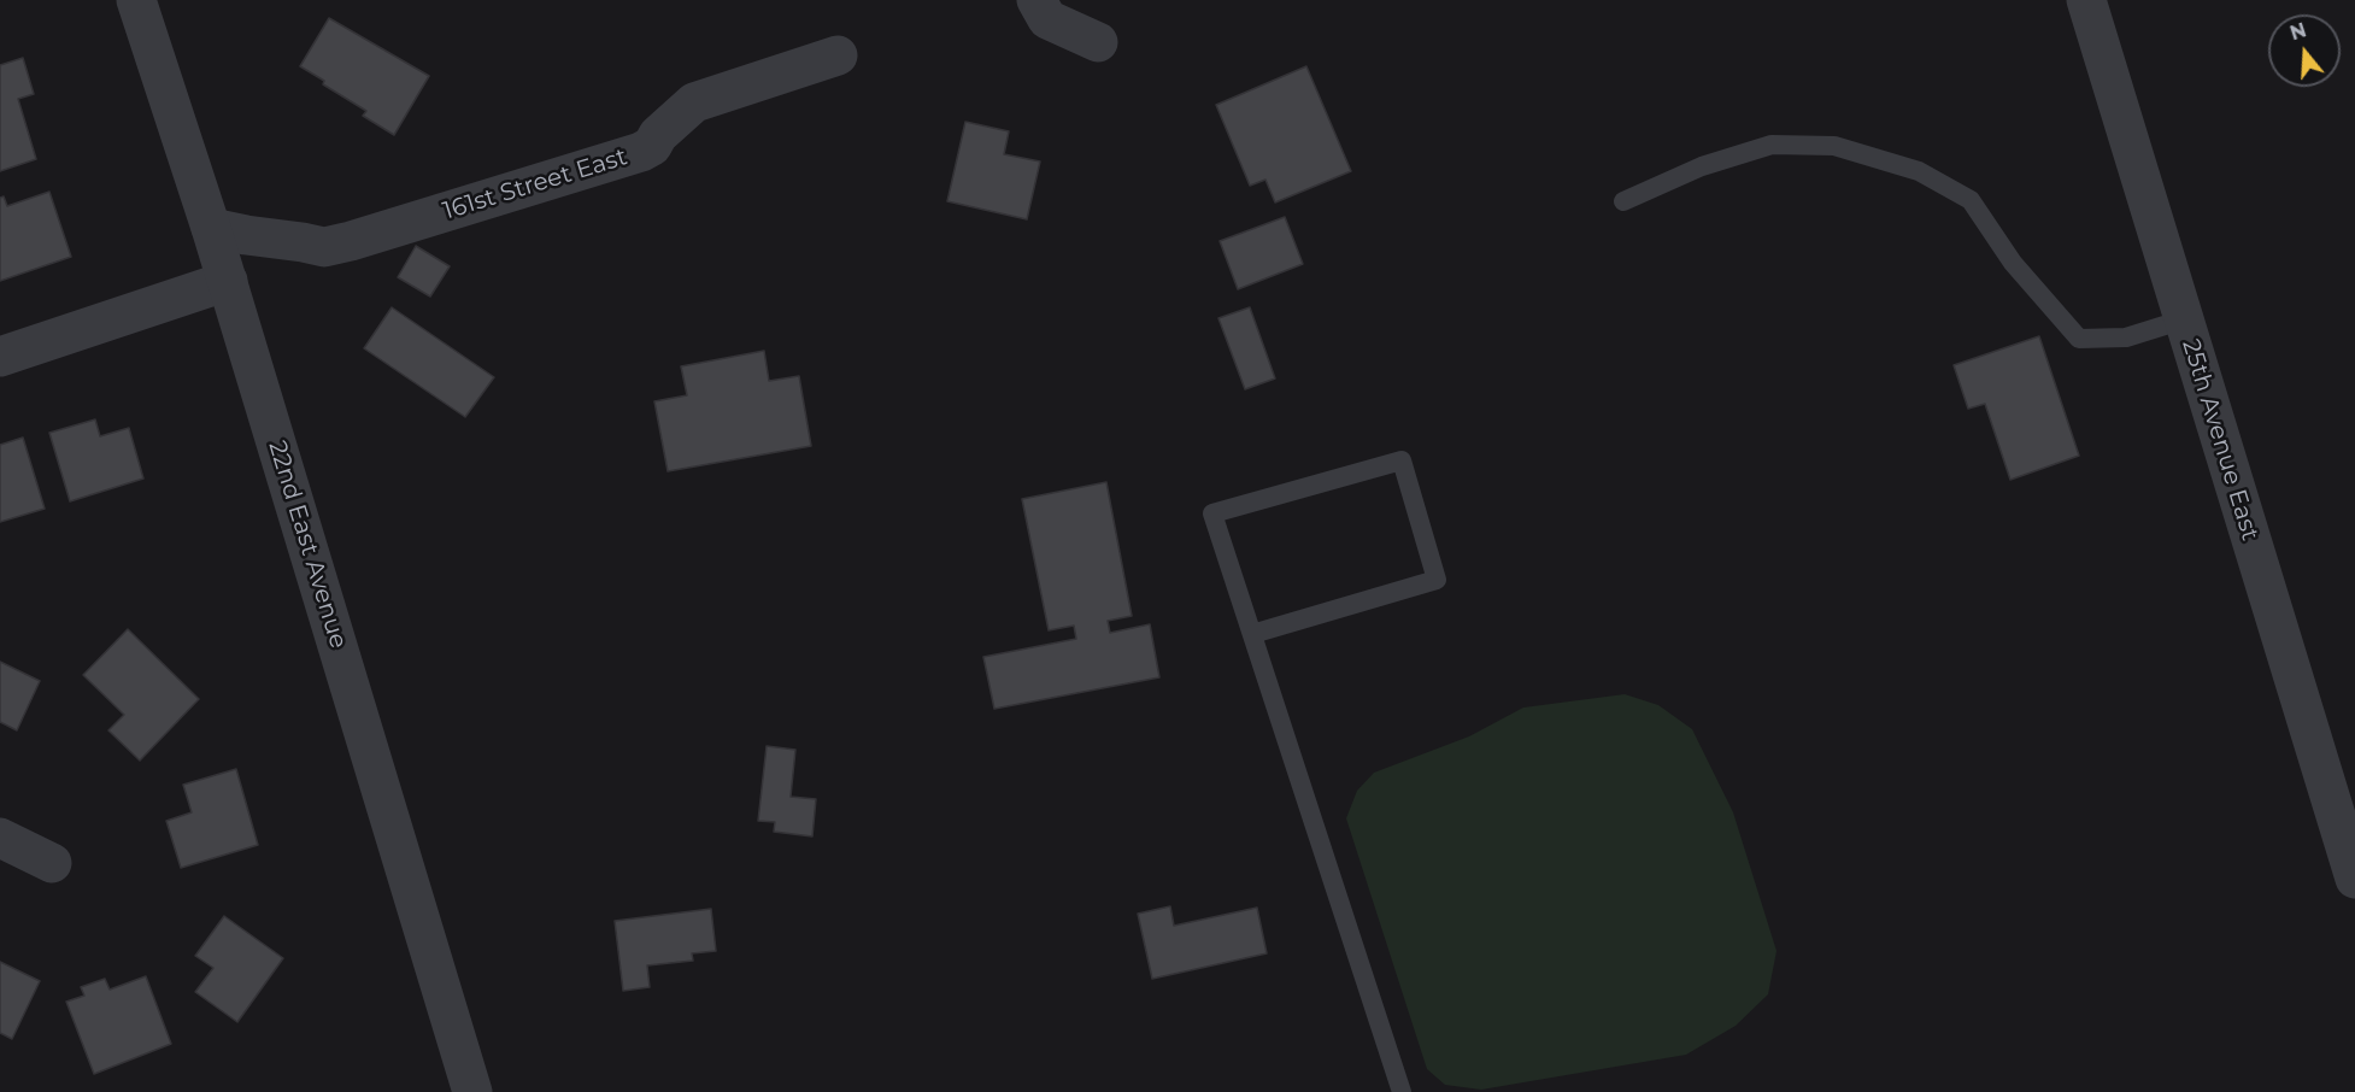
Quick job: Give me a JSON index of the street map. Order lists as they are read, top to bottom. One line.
{"streets":{"street":["161st Street East","25th Avenue East","22nd East Avenue"]},"crossings":[["161st Street East","22nd East Avenue"]],"north":"top"}
